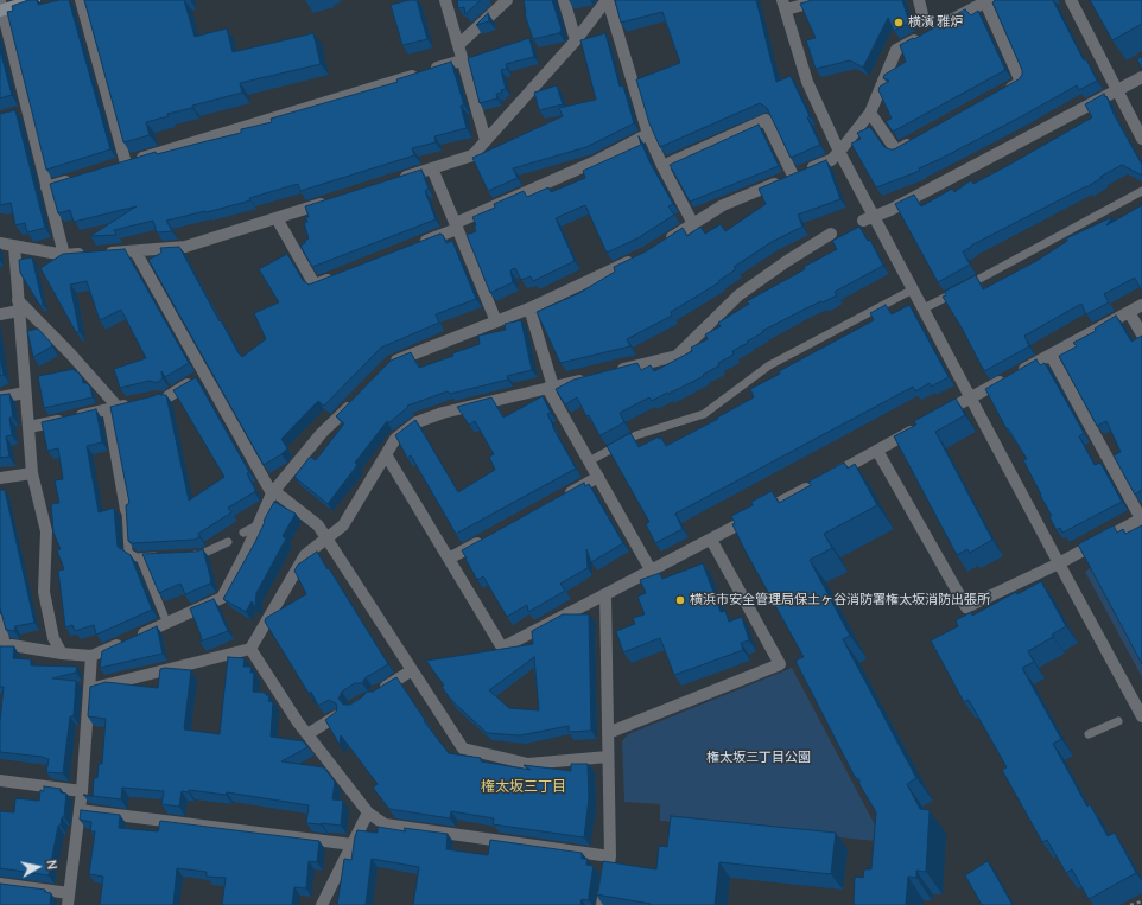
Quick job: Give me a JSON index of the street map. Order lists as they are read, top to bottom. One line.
{"districts":["権太坂三丁目"],"parks":["権太坂三丁目公園"],"places":["横濱 雅炉","横浜市安全管理局保土ヶ谷消防署権太坂消防出張所"],"north":"right"}
